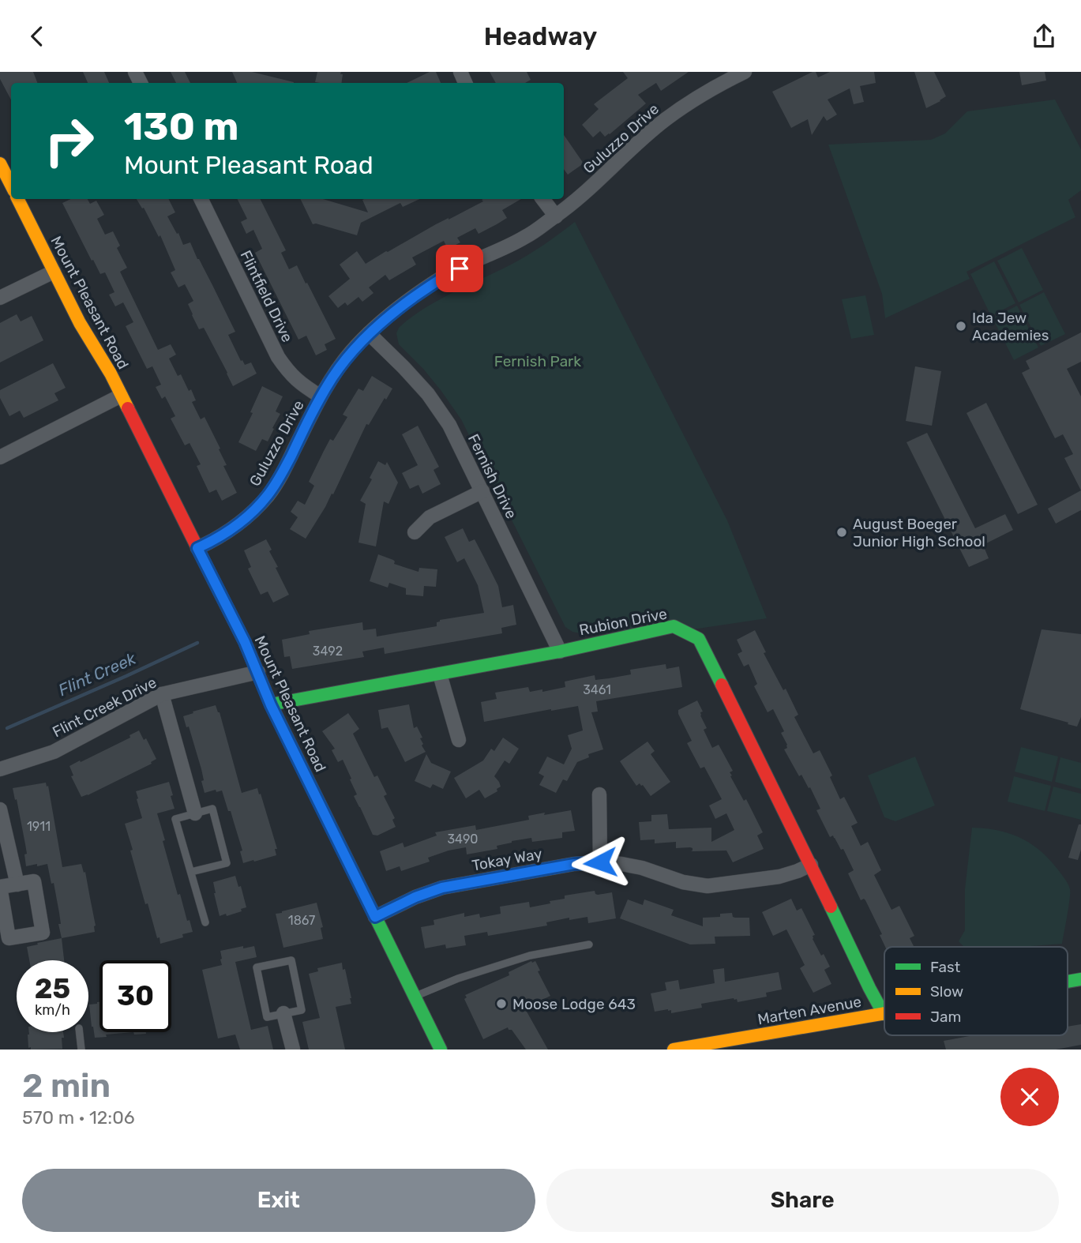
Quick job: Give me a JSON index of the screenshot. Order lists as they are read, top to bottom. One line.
{"streets":{"street":["Guluzzo Drive","Flintfield Drive","Mount Pleasant Road","Fernish Drive","Rubion Drive","Flint Creek Drive","Tokay Way","Marten Avenue"]},"crossings":[["Guluzzo Drive","Flintfield Drive"],["Guluzzo Drive","Mount Pleasant Road"],["Guluzzo Drive","Fernish Drive"],["Mount Pleasant Road","Rubion Drive"],["Mount Pleasant Road","Flint Creek Drive"],["Mount Pleasant Road","Tokay Way"],["Fernish Drive","Rubion Drive"],["Rubion Drive","Tokay Way"],["Rubion Drive","Marten Avenue"]],"water":["Flint Creek"],"parks":["Fernish Park"],"places":["Ida Jew Academies","August Boeger Junior High School","Moose Lodge 643"],"house_numbers":["3492","3461","1911","3490","1867"],"legend":["Fast","Slow","Jam"],"page":{"header":"Headway","turn":["130 m","Mount Pleasant Road"],"speed":"25 km/h","limit":"30","heading":["2 min","570 m · 12:06"],"buttons":["Exit","Share"]}}
